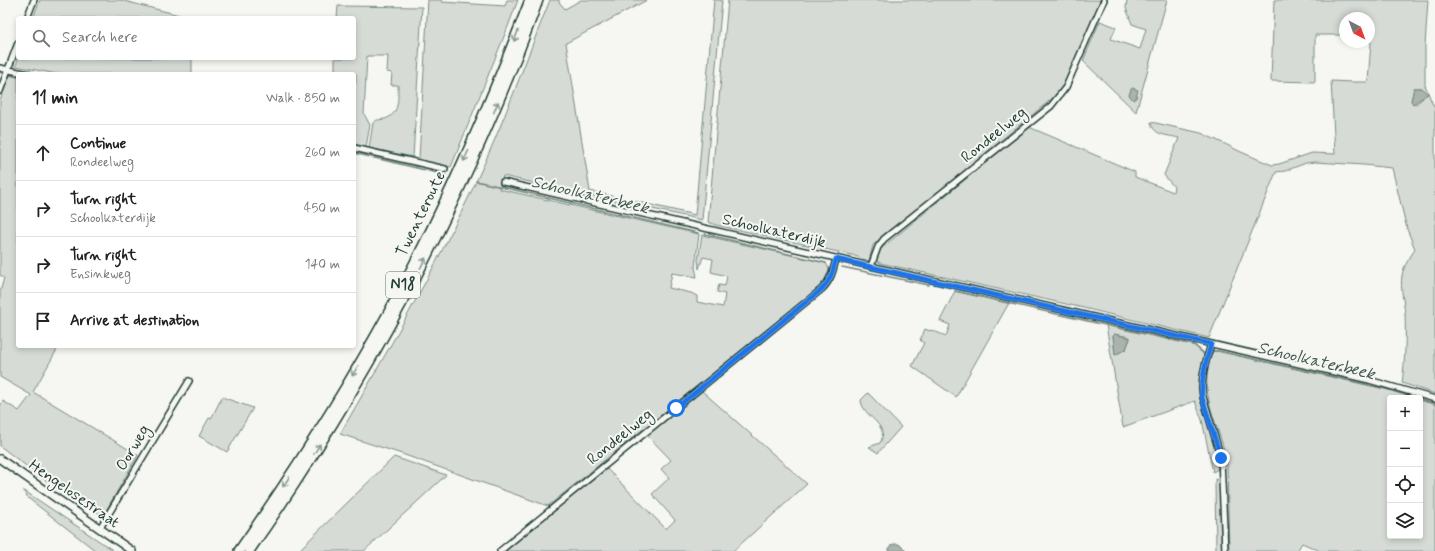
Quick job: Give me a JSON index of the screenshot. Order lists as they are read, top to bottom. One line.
{"streets":{"highway":["Twenteroute","N18"],"main road":["Hengelosestraat"],"street":["Rondeelweg","Schoolkaterdijk","Oorweg"]},"crossings":[["Rondeelweg","Schoolkaterdijk"],["Oorweg","Hengelosestraat"]],"water":["Schoolkaterbeek"],"north":"bottom right","page":{"search":"Search here","heading":["11 min","Walk · 850 m"],"list":[["Continue","Rondeelweg","260 m"],["Turn right","Schoolkaterdijk","450 m"],["Turn right","Ensinkweg","140 m"],"Arrive at destination"],"map_buttons":["+","−"]}}
